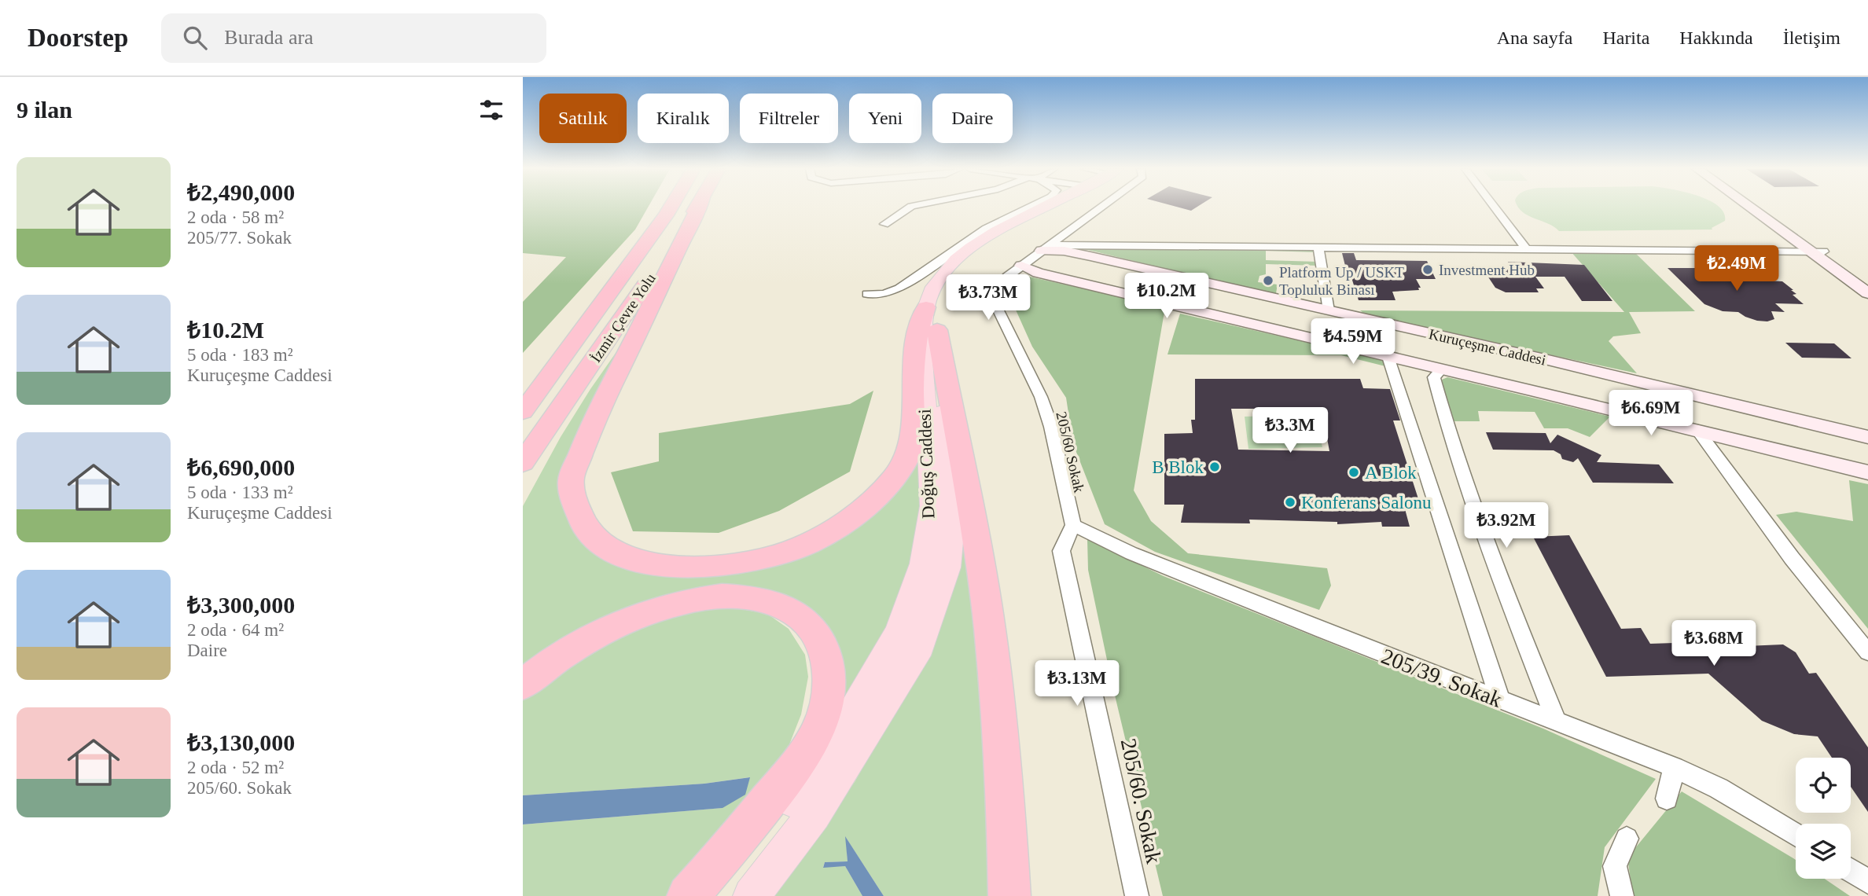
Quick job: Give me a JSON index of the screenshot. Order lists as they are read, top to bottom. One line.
{"streets":{"highway":["İzmir Çevre Yolu"],"main road":["Doğuş Caddesi"],"street":["Kuruçeşme Caddesi","205/60 Sokak","205/39. Sokak","205/60. Sokak"]},"crossings":[["Kuruçeşme Caddesi","205/60 Sokak"],["205/60 Sokak","205/39. Sokak"],["205/60 Sokak","205/60. Sokak"],["205/39. Sokak","205/60. Sokak"]],"places":["Investment Hub","Platform Up / USKT Topluluk Binası","B Blok","A Blok","Konferans Salonu"],"page":{"header":"Doorstep","search":"Burada ara","nav":["Ana sayfa","Harita","Hakkında","İletişim"],"heading":"9 ilan","chip":["Satılık","Kiralık","Filtreler","Yeni","Daire"],"list":[{"name":"₺2,490,000","note":"2 oda · 58 m² · 205/77. Sokak"},{"name":"₺10.2M","note":"5 oda · 183 m² · Kuruçeşme Caddesi"},{"name":"₺6,690,000","note":"5 oda · 133 m² · Kuruçeşme Caddesi"},{"name":"₺3,300,000","note":"2 oda · 64 m² · Daire"},{"name":"₺3,130,000","note":"2 oda · 52 m² · 205/60. Sokak"}],"price":["₺2.49M","₺10.2M","₺3.73M","₺4.59M","₺6.69M","₺3.3M","₺3.92M","₺3.68M","₺3.13M"]}}
